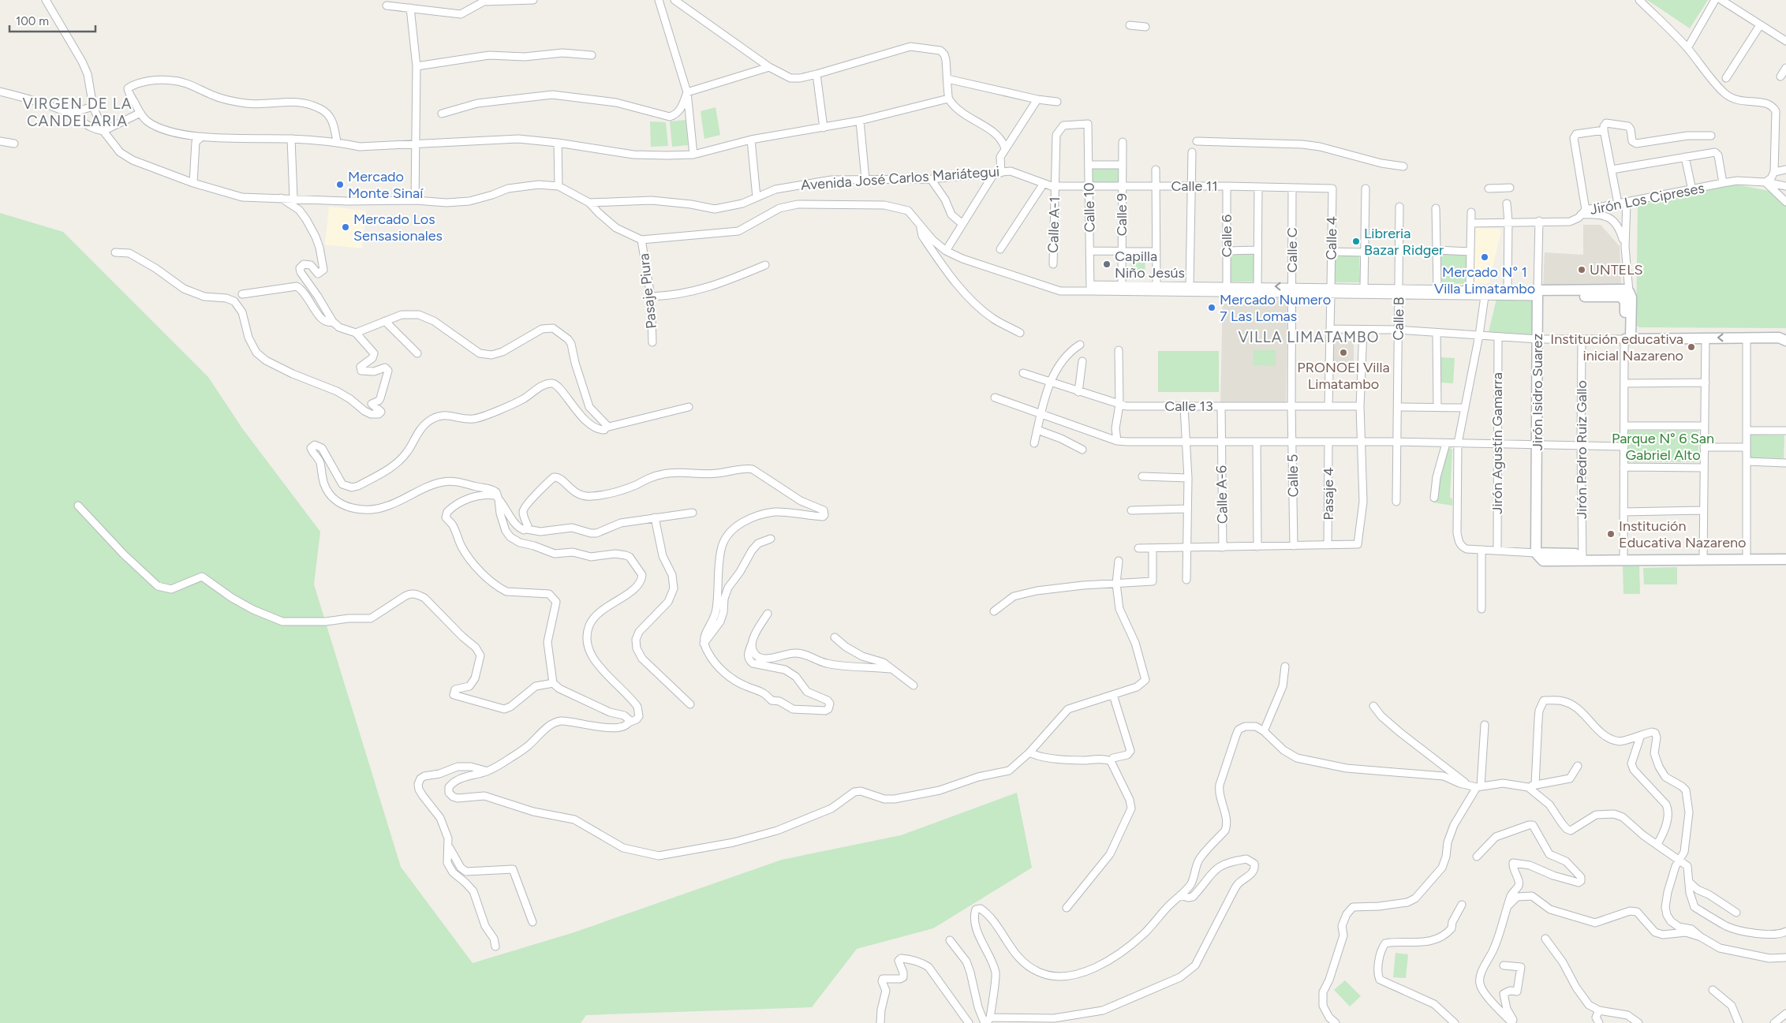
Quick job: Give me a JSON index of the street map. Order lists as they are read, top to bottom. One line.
{"streets":{"street":["Avenida José Carlos Mariátegui","Calle 11","Jirón Los Cipreses","Calle 10","Calle 9","Calle A-1","Calle 6","Calle 4","Calle C","Pasaje Piura","Calle B","Jirón Isidro Suarez","Calle 13","Jirón Agustín Gamarra","Jirón Pedro Ruiz Gallo","Calle 5","Pasaje 4","Calle A-6"]},"crossings":[["Avenida José Carlos Mariátegui","Calle 11"],["Avenida José Carlos Mariátegui","Calle A-1"],["Calle 11","Calle 10"],["Calle 11","Calle 9"],["Calle 11","Calle A-1"],["Calle 11","Calle 6"],["Calle 11","Calle 4"],["Calle 11","Calle C"],["Jirón Los Cipreses","Jirón Isidro Suarez"],["Calle 10","Calle A-1"],["Calle 4","Calle 13"],["Calle C","Calle 13"],["Calle C","Calle 5"],["Calle 13","Calle 5"],["Calle 13","Calle A-6"]],"districts":["VIRGEN DE LA CANDELARIA","VILLA LIMATAMBO"],"parks":["Parque N° 6 San Gabriel Alto"],"places":["Mercado Monte Sinaí","Mercado Los Sensasionales","Libreria Bazar Ridger","Mercado N° 1 Villa Limatambo","Capilla Niño Jesús","UNTELS","Mercado Numero 7 Las Lomas","Institución educativa inicial Nazareno","PRONOEI Villa Limatambo","Institución Educativa Nazareno"],"scale_bar":"100 m"}
